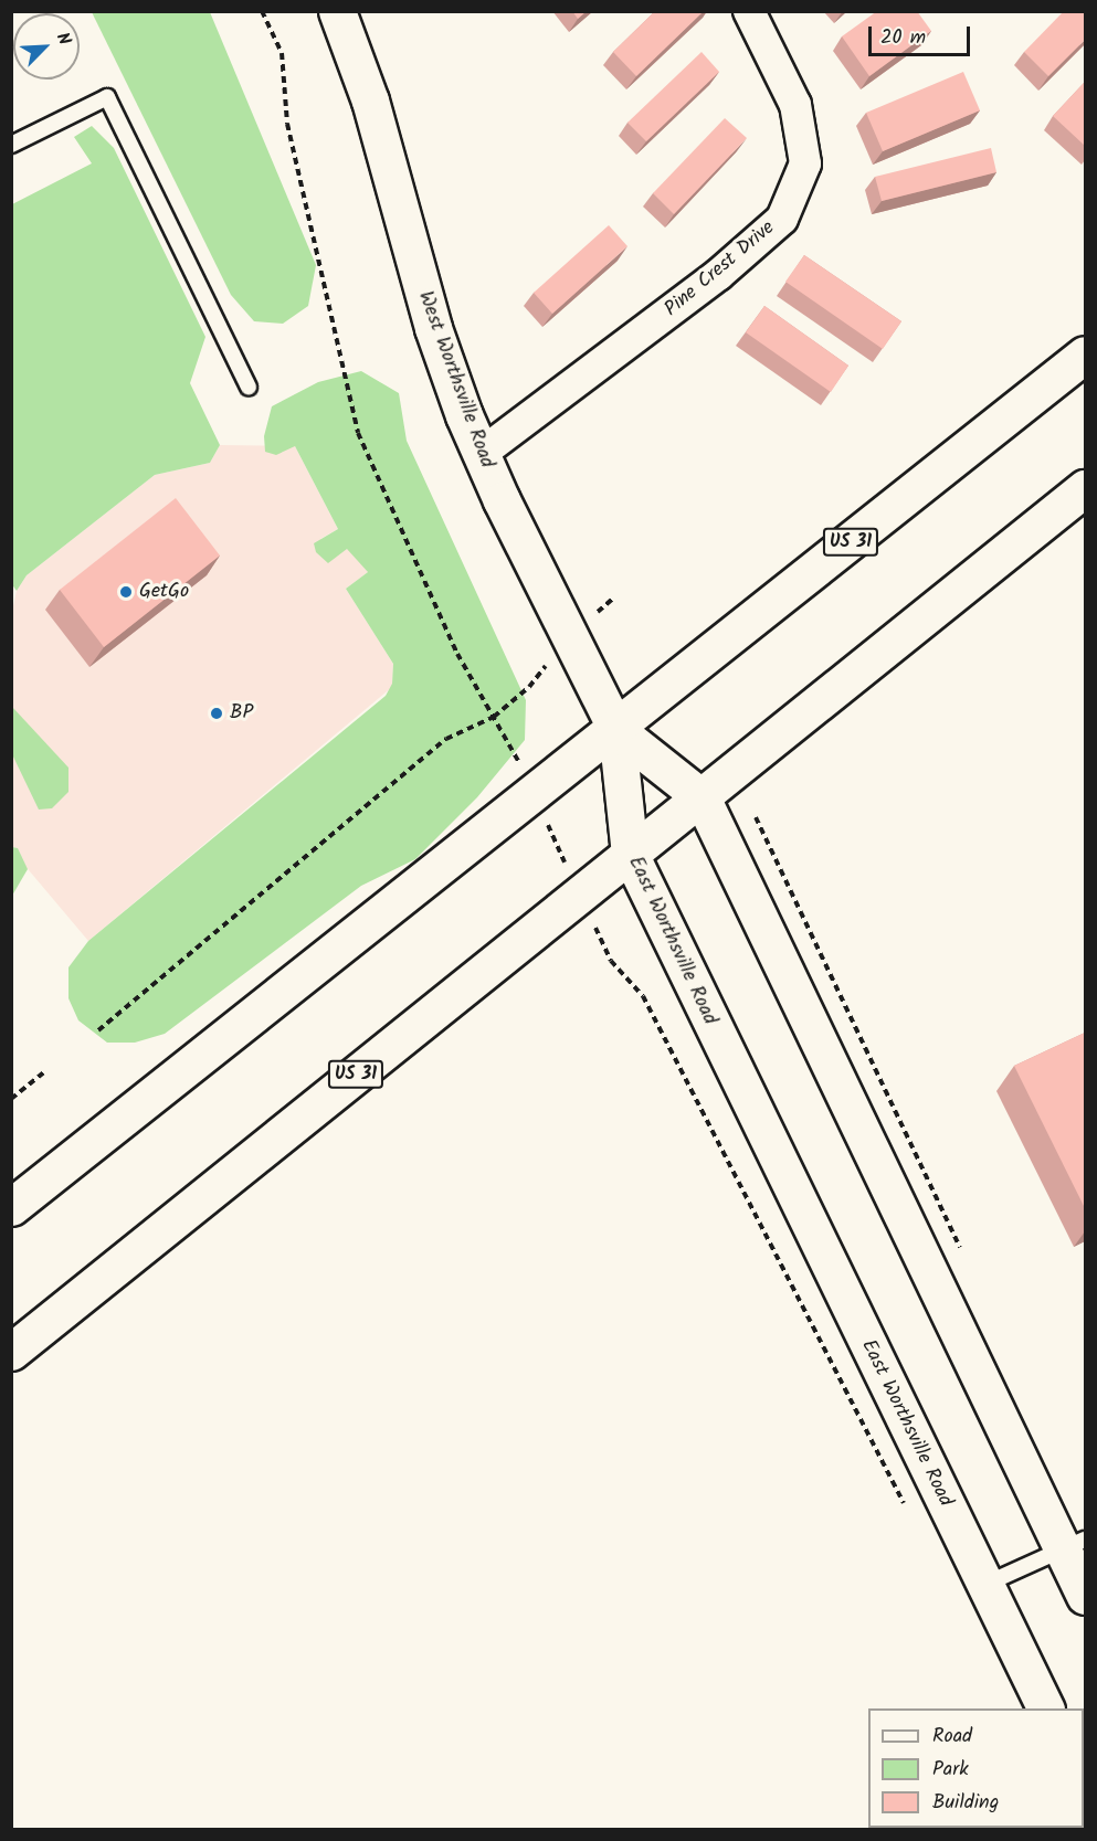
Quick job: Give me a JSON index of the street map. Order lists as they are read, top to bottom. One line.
{"streets":{"main road":["West Worthsville Road","US 31","East Worthsville Road"],"street":["Pine Crest Drive"]},"crossings":[["Pine Crest Drive","West Worthsville Road"],["West Worthsville Road","US 31"],["West Worthsville Road","East Worthsville Road"],["US 31","East Worthsville Road"]],"places":["GetGo","BP"],"legend":["Road","Park","Building"],"scale_bar":"20 m","north":"top right"}
